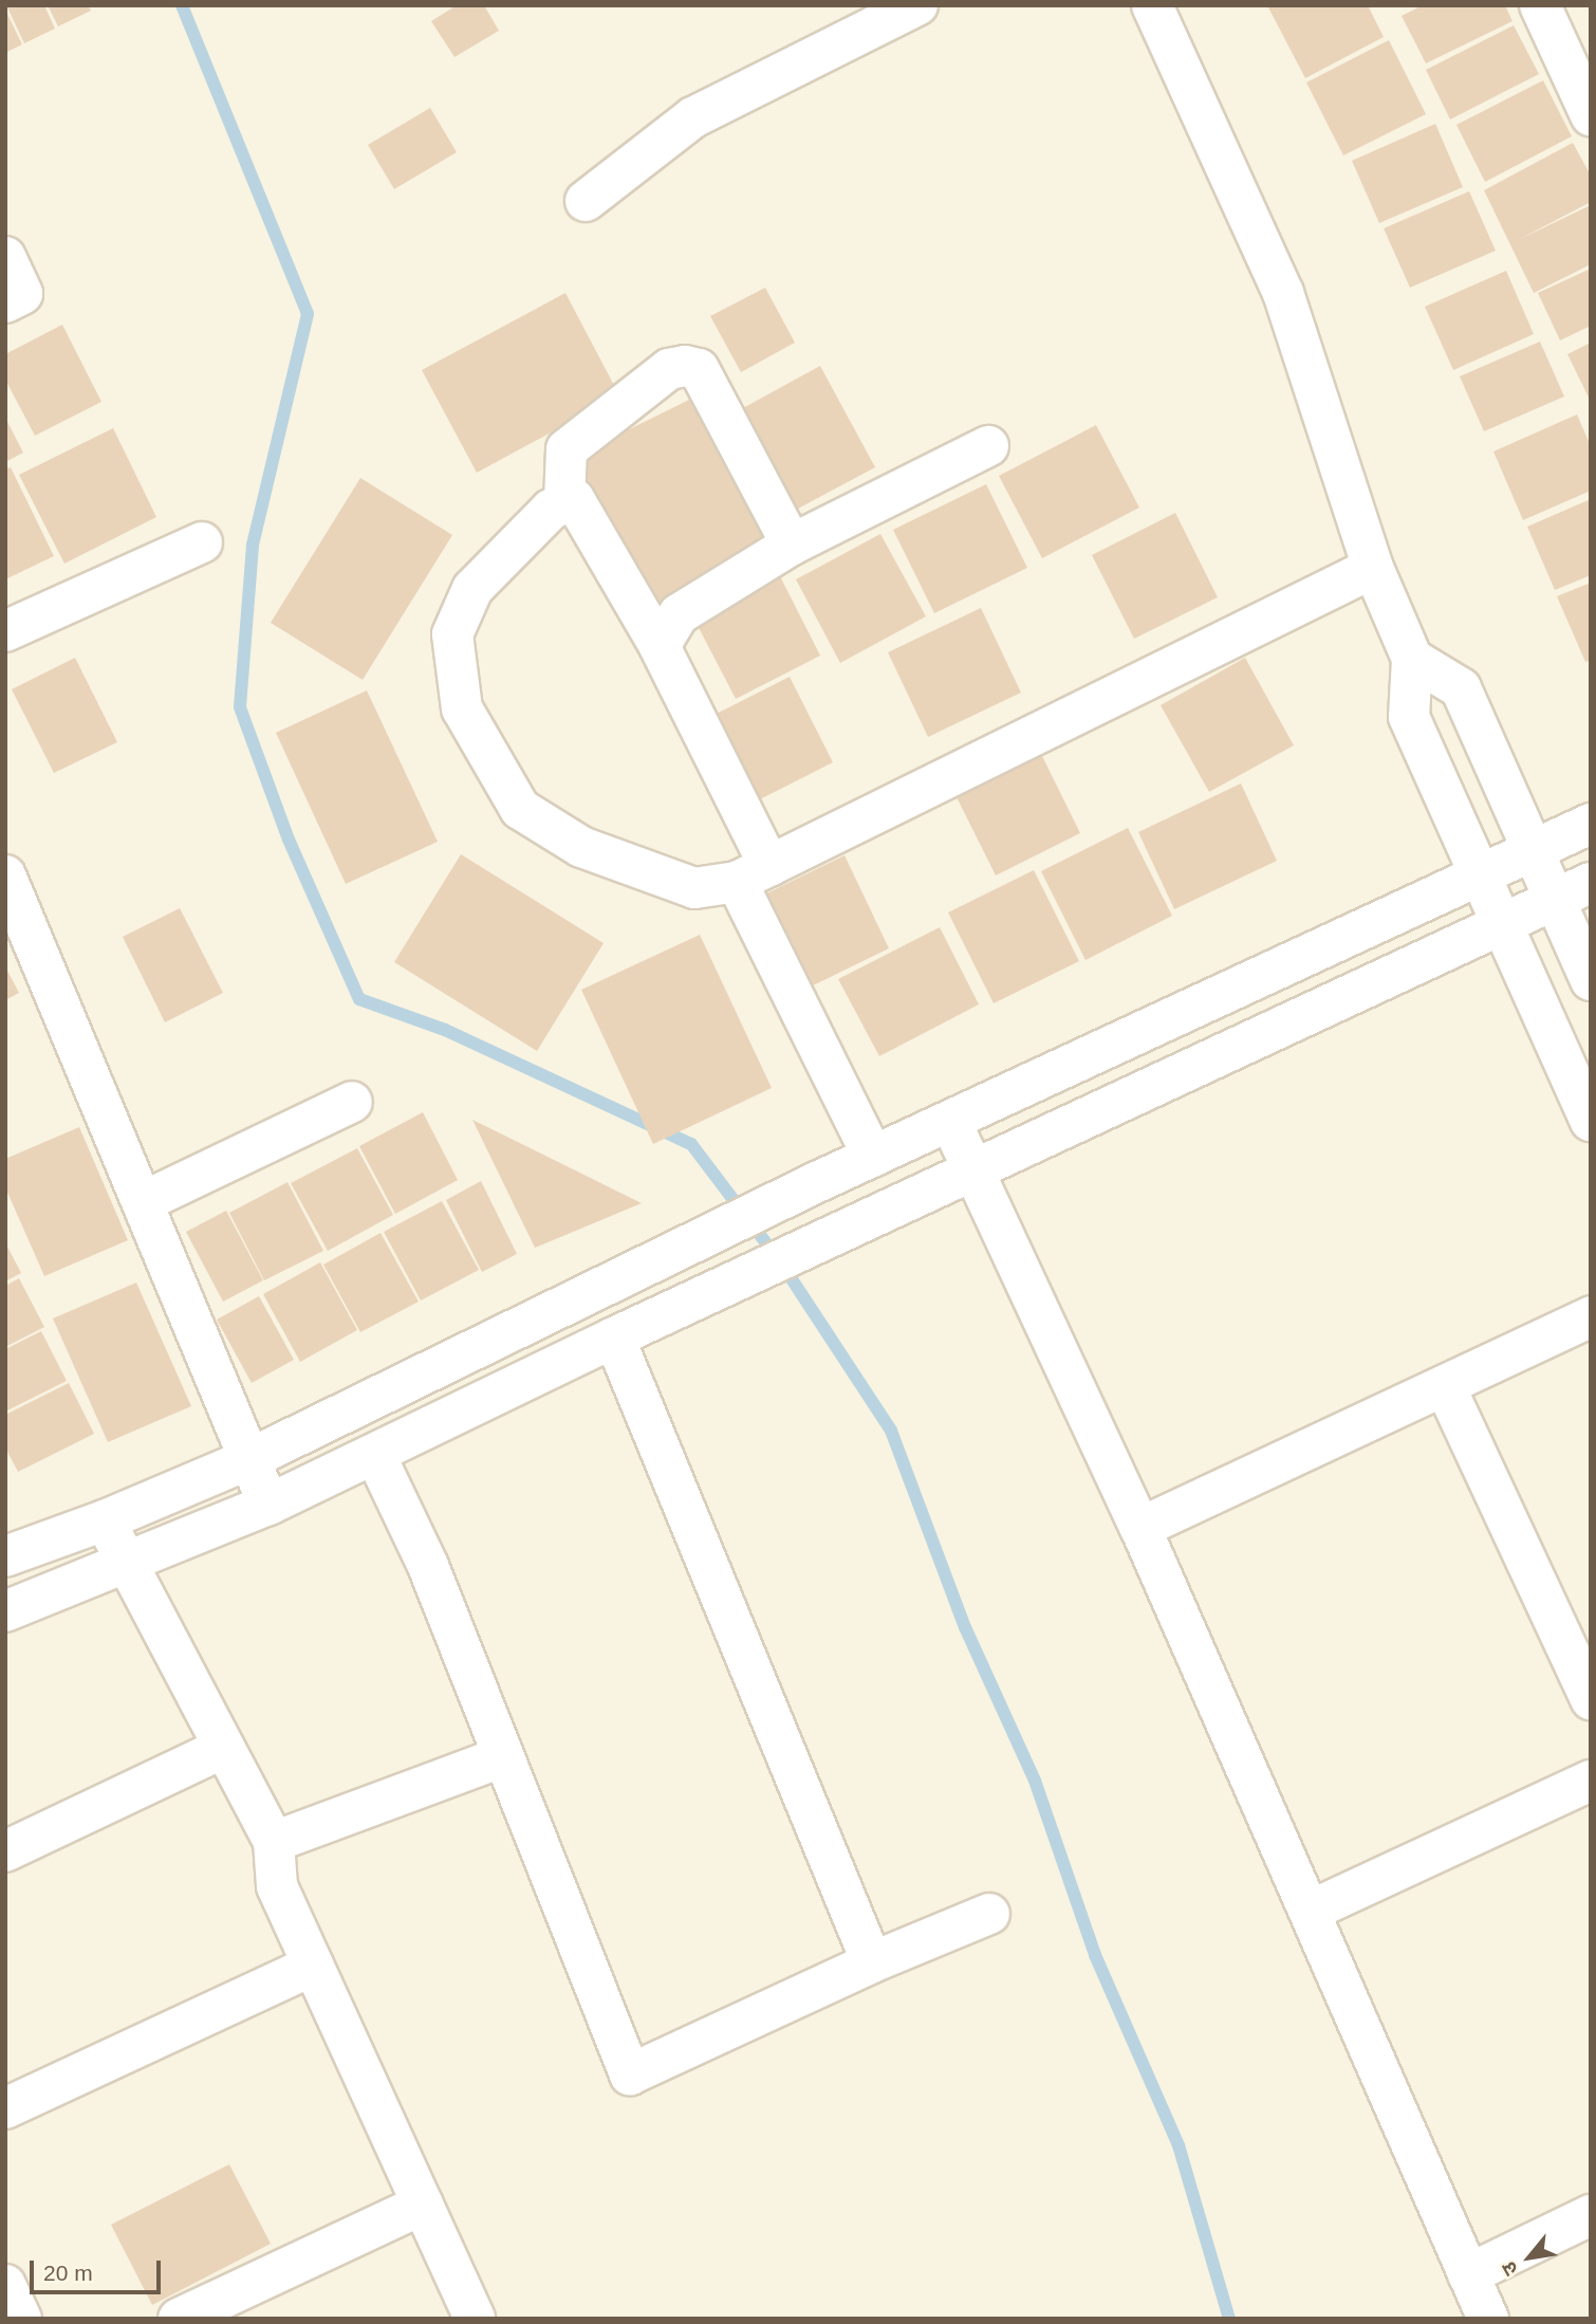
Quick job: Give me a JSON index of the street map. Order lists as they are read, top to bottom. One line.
{"scale_bar":"20 m","north":"bottom left"}
